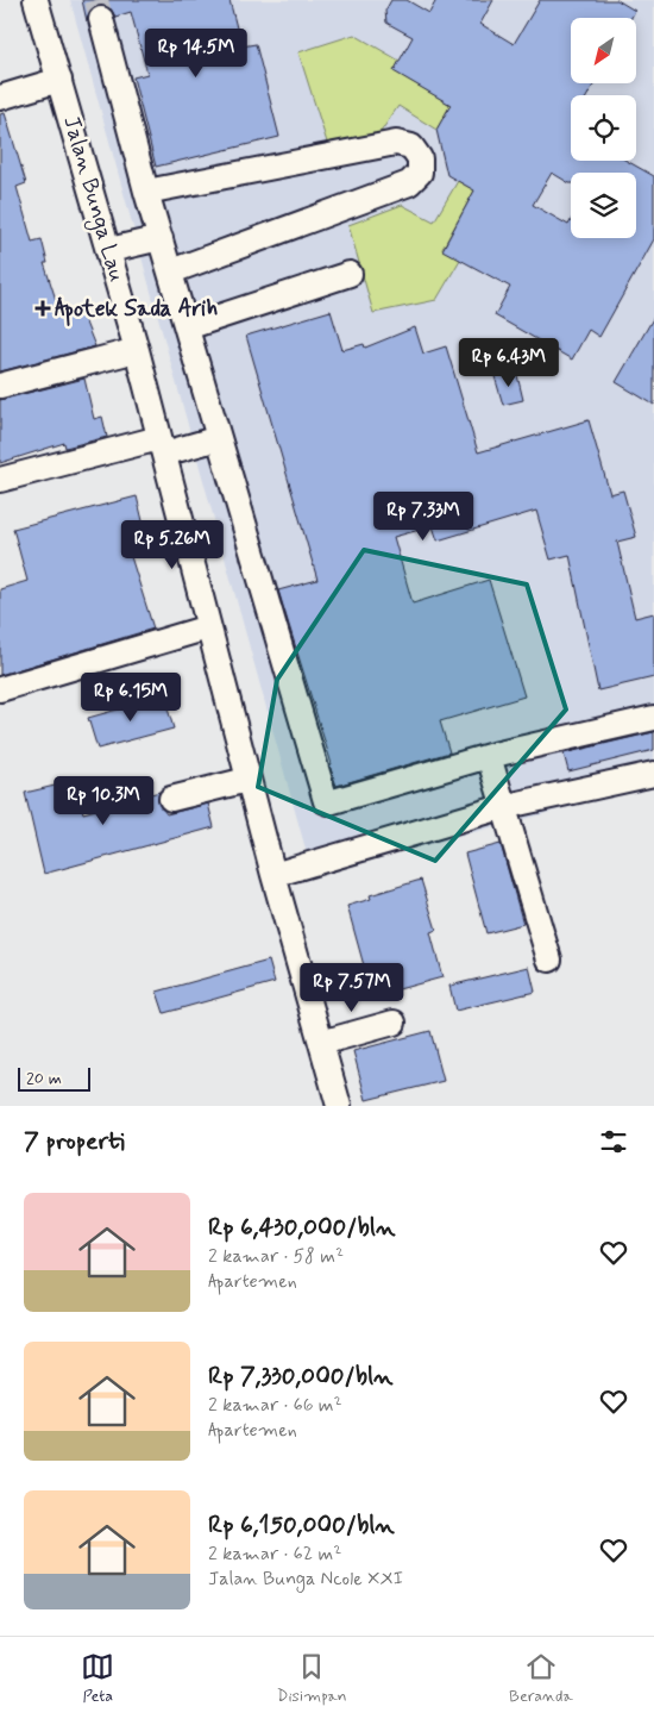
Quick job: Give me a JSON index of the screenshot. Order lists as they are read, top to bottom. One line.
{"streets":{"street":["Jalan Bunga Lau"]},"places":{"health":["Apotek Sada Arih"]},"scale_bar":"20 m","north":"bottom left","page":{"price":["Rp 14.5M","Rp 6.43M","Rp 7.33M","Rp 5.26M","Rp 6.15M","Rp 10.3M","Rp 7.57M"],"scale":"20 m","heading":"7 properti","list":[{"name":"Rp 6,430,000/bln","note":"2 kamar · 58 m² · Apartemen"},{"name":"Rp 7,330,000/bln","note":"2 kamar · 66 m² · Apartemen"},{"name":"Rp 6,150,000/bln","note":"2 kamar · 62 m² · Jalan Bunga Ncole XXI"}],"tabs":["Peta","Disimpan","Beranda"]}}
